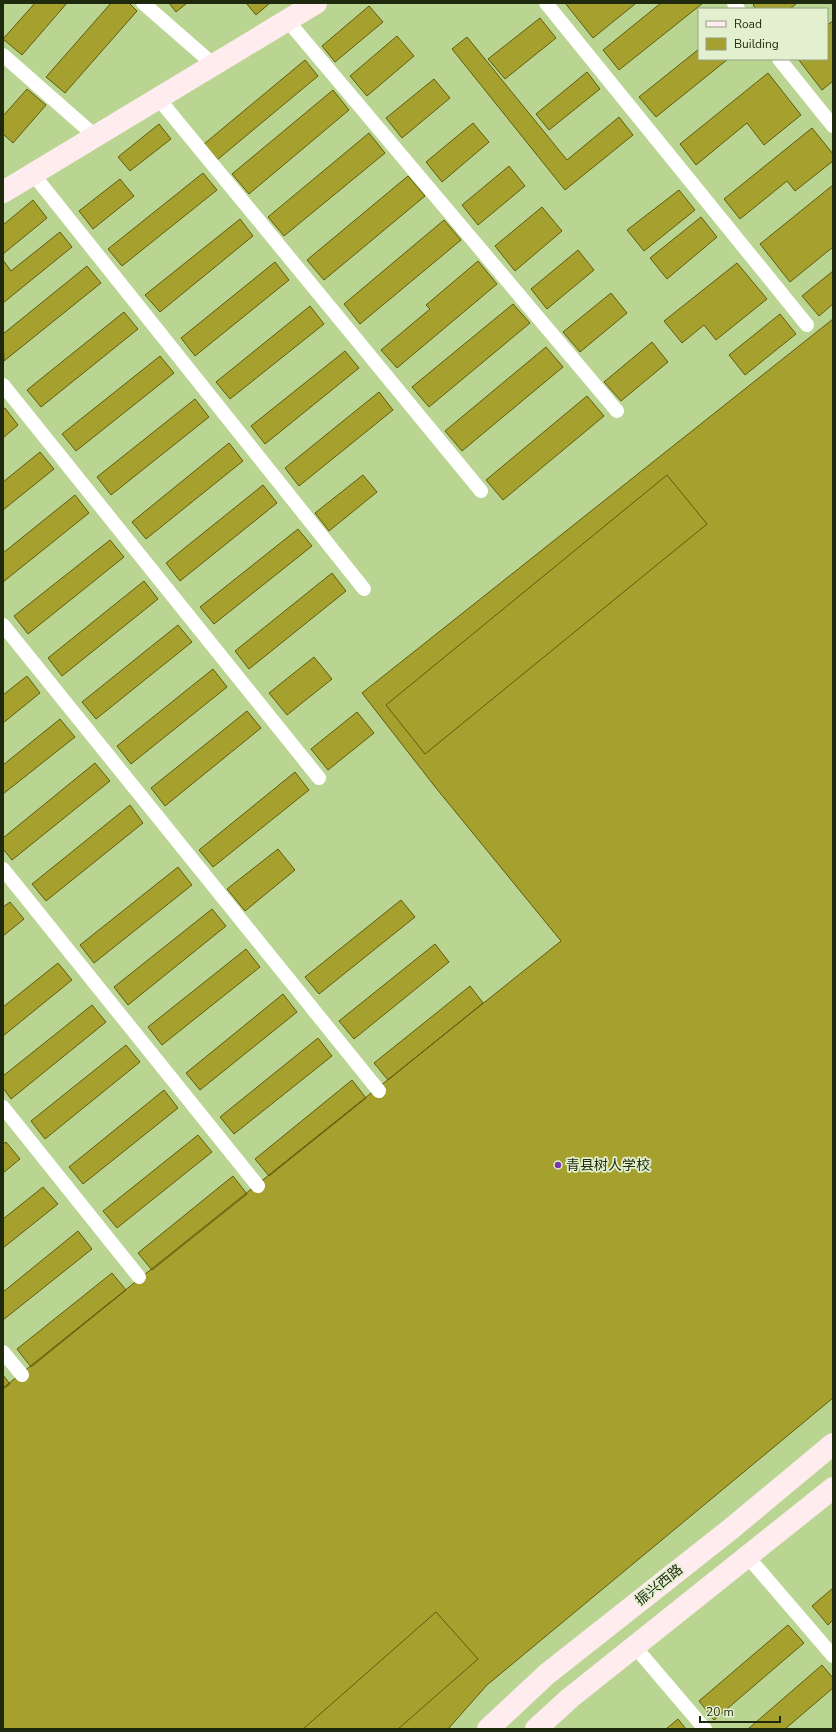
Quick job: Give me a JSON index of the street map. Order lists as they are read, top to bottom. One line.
{"streets":{"street":["振兴西路"]},"places":["青县树人学校"],"legend":["Road","Building"],"scale_bar":"20 m"}
